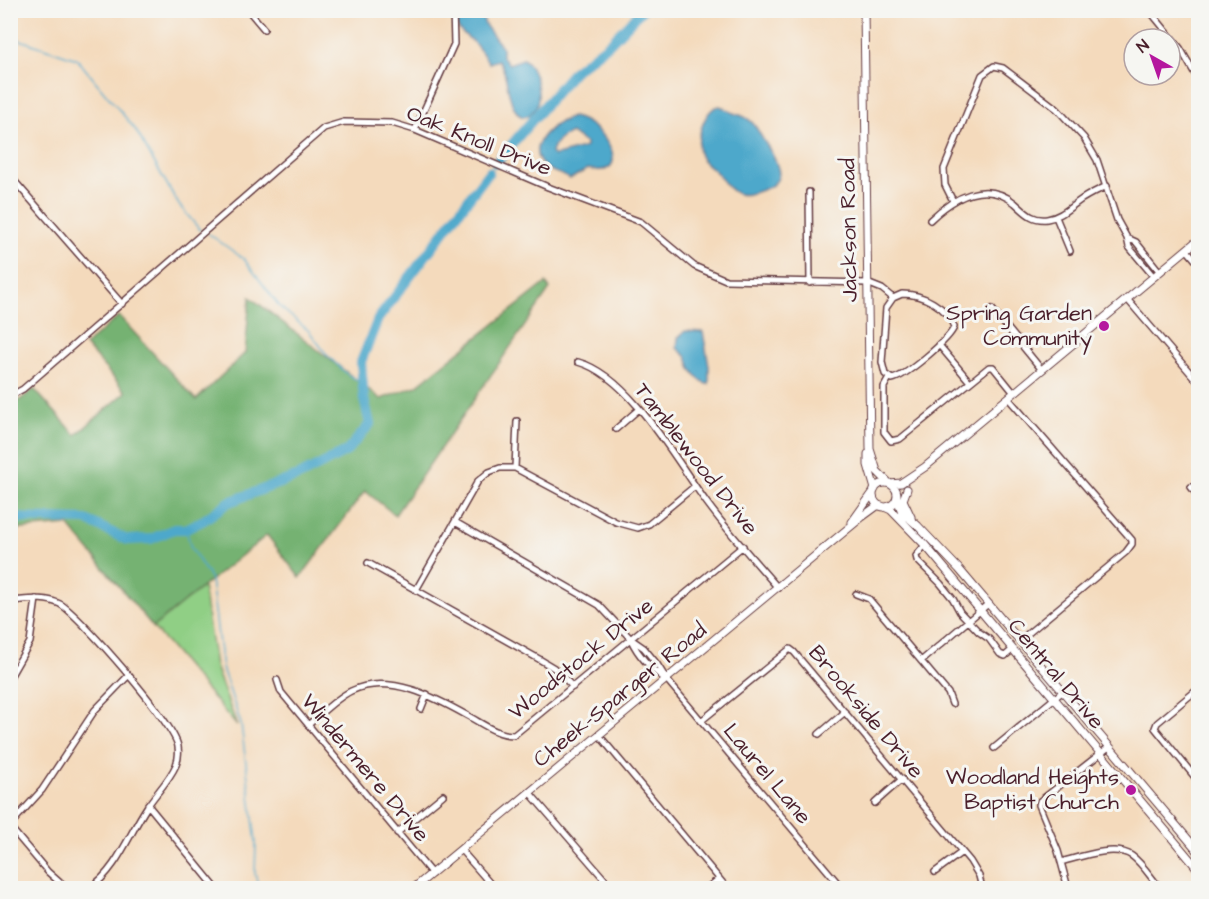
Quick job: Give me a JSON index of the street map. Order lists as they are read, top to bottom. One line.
{"streets":{"main road":["Jackson Road","Central Drive","Cheek-Sparger Road"],"street":["Oak Knoll Drive","Tamblewood Drive","Woodstock Drive","Brookside Drive","Windermere Drive","Laurel Lane"]},"crossings":[["Oak Knoll Drive","Jackson Road"],["Jackson Road","Central Drive"],["Jackson Road","Cheek-Sparger Road"],["Tamblewood Drive","Woodstock Drive"],["Tamblewood Drive","Cheek-Sparger Road"],["Woodstock Drive","Windermere Drive"],["Woodstock Drive","Laurel Lane"],["Central Drive","Cheek-Sparger Road"],["Cheek-Sparger Road","Windermere Drive"],["Cheek-Sparger Road","Laurel Lane"],["Brookside Drive","Laurel Lane"]],"places":["Spring Garden Community","Woodland Heights Baptist Church"],"north":"top left"}
